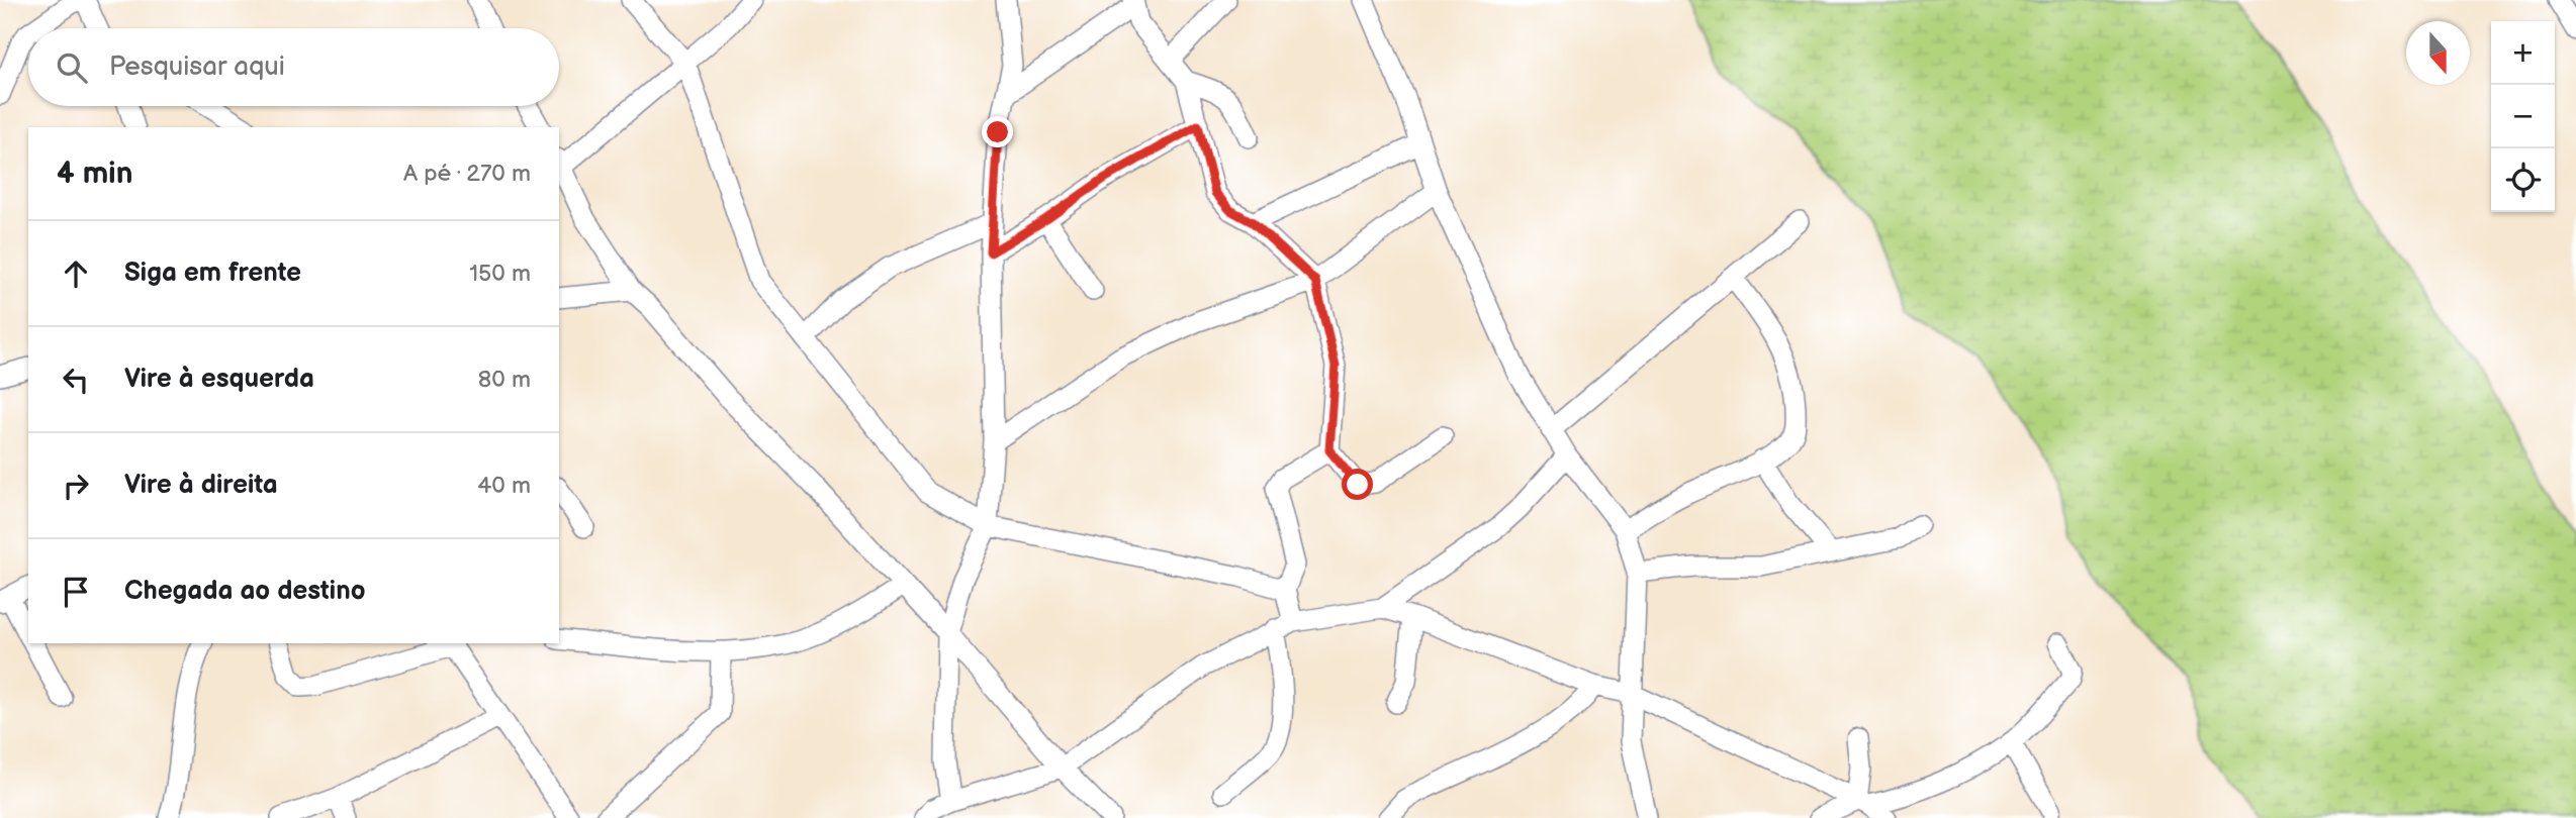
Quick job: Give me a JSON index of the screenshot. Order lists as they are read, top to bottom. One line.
{"north":"bottom","page":{"map_buttons":["+","−"],"search":"Pesquisar aqui","heading":["4 min","A pé · 270 m"],"list":[["Siga em frente","150 m"],["Vire à esquerda","80 m"],["Vire à direita","40 m"],"Chegada ao destino"]}}
